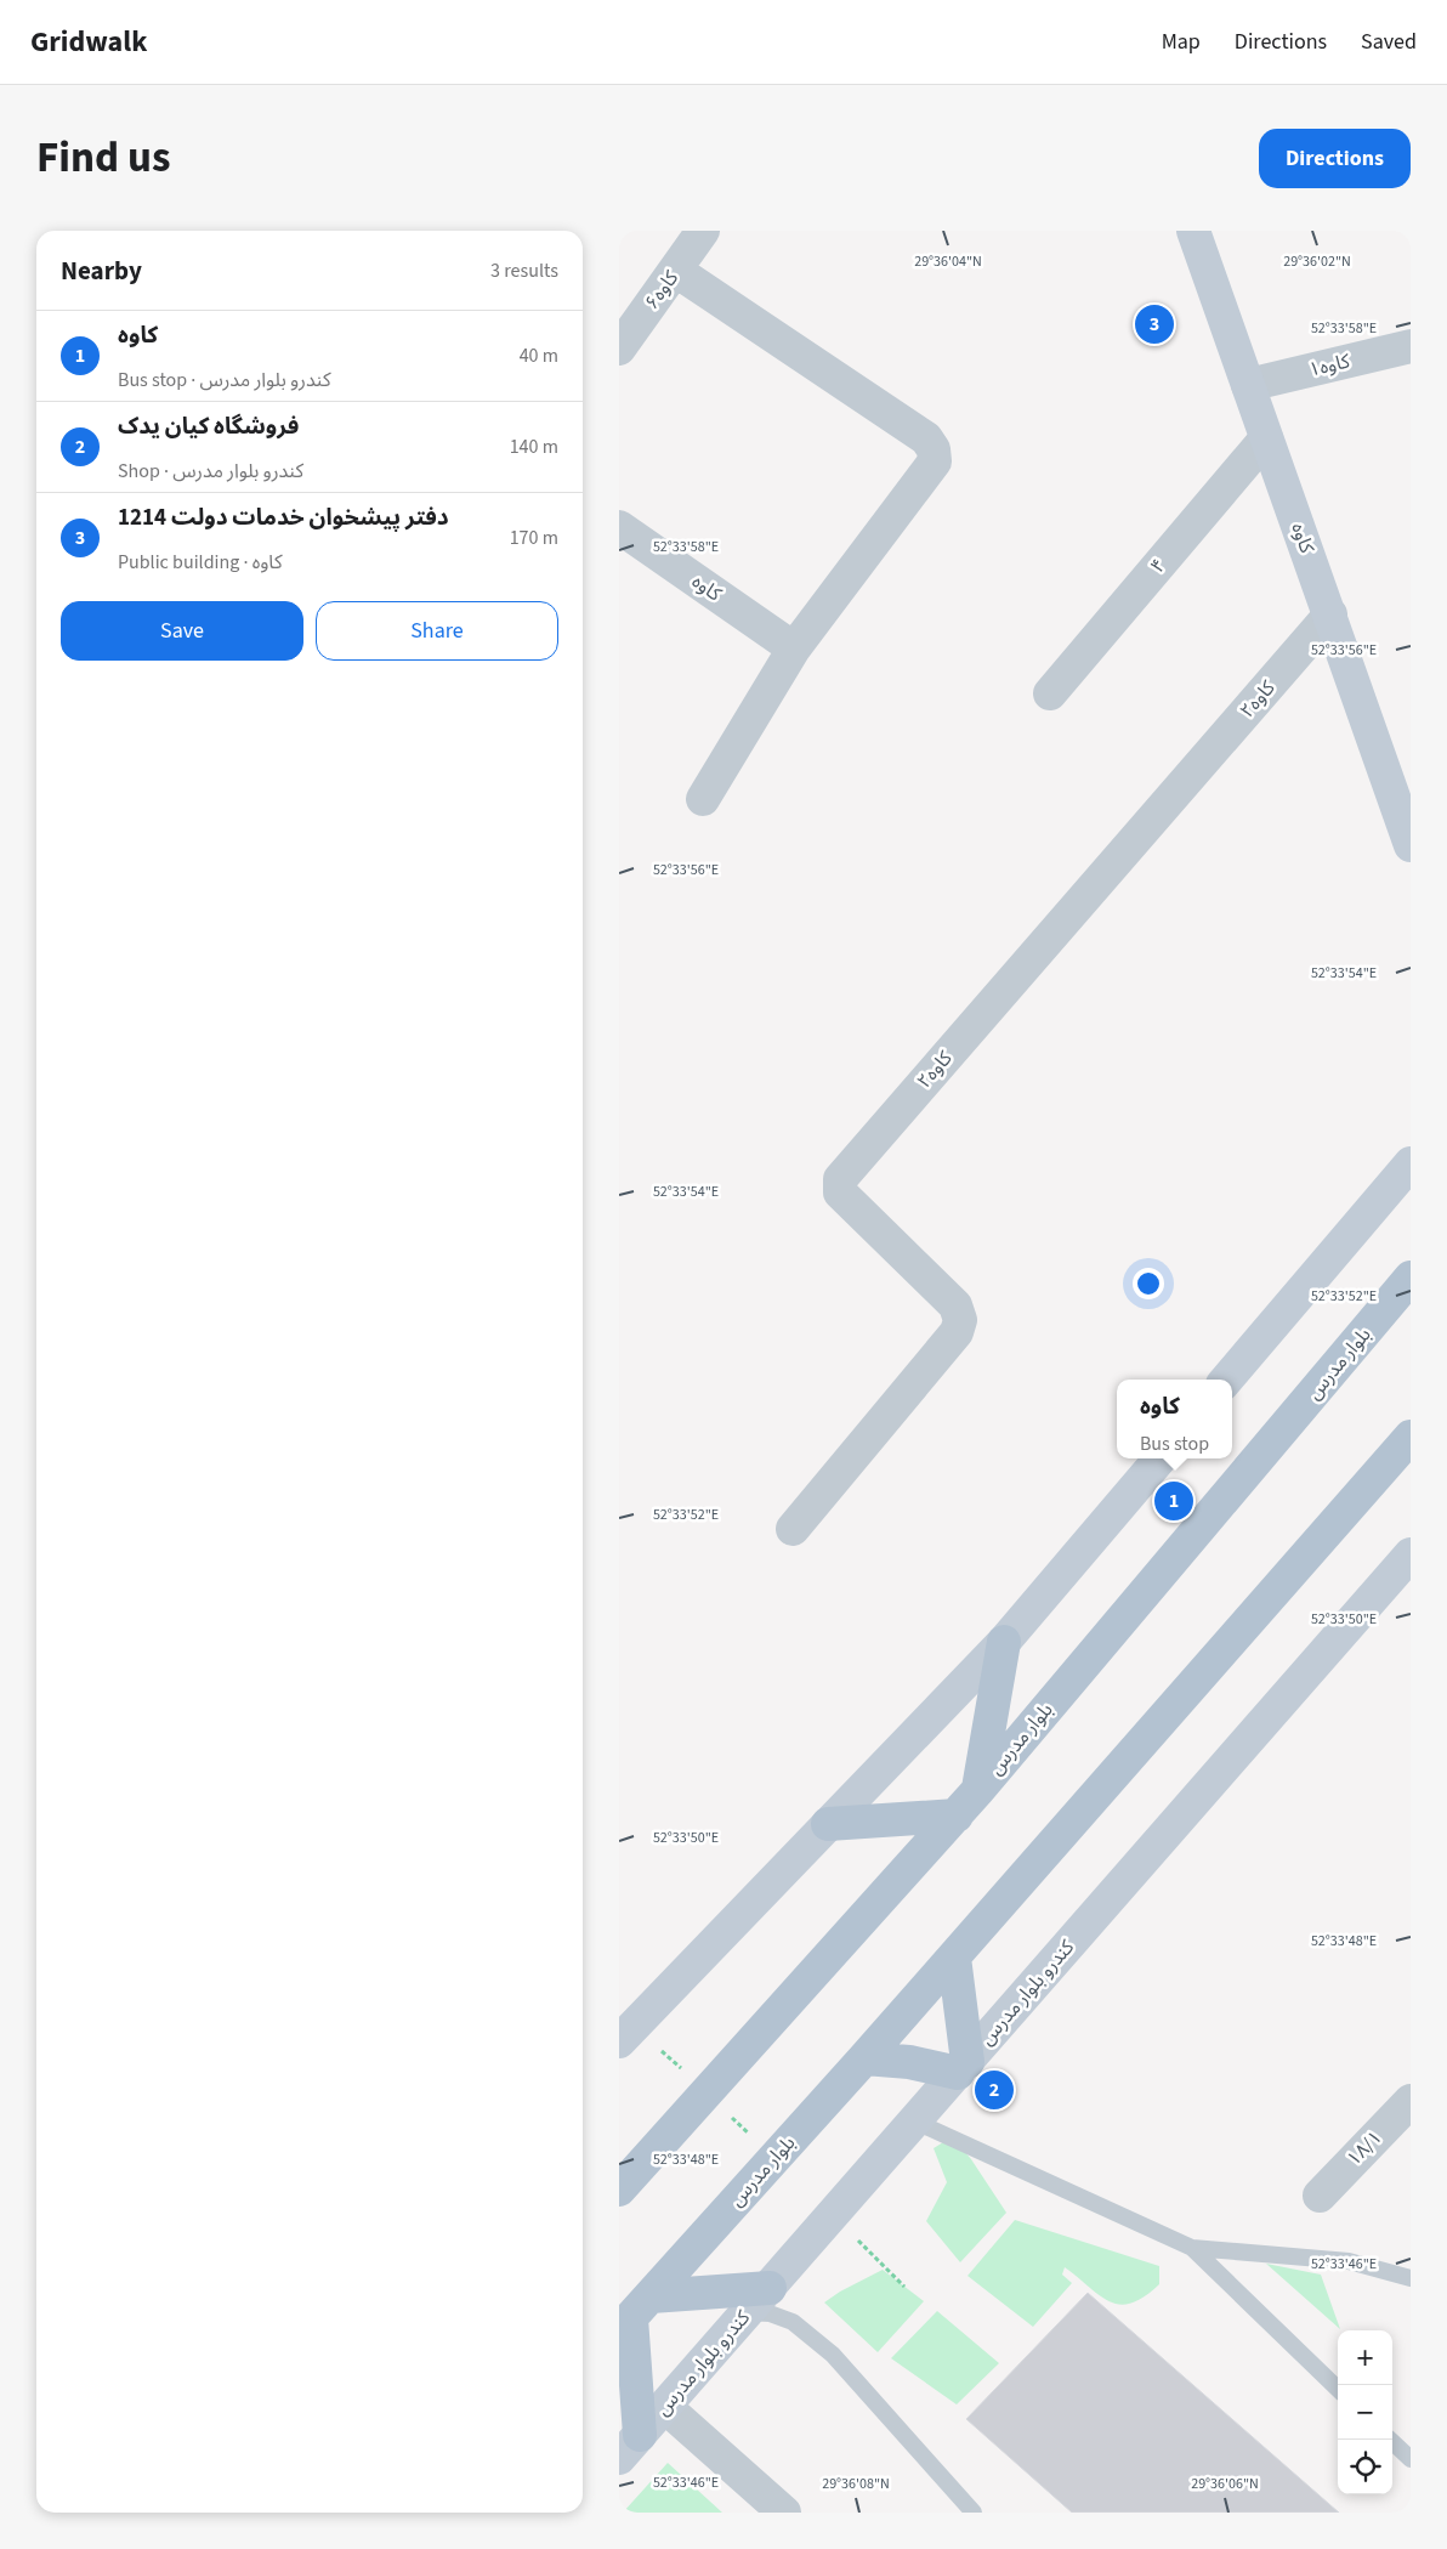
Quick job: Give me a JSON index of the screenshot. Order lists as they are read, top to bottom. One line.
{"streets":{"main road":["کاوه","بلوار مدرس","کندرو بلوار مدرس"],"street":["کاوه۶","کاوه۱","۴","کاوه۲","۱۸/۱"]},"crossings":[["کاوه۱","کاوه"],["کاوه","۴"],["کاوه","کاوه۲"]],"page":{"header":"Gridwalk","nav":["Map","Directions","Saved"],"title":"Find us","buttons":["Directions",["Save","Share"]],"heading":["Nearby","3 results"],"pins":["3","1","2"],"list":[{"mark":"1","name":"کاوه","note":"Bus stop · کندرو بلوار مدرس","value":"40 m"},{"mark":"2","name":"فروشگاه کیان یدک","note":"Shop · کندرو بلوار مدرس","value":"140 m"},{"mark":"3","name":"دفتر پیشخوان خدمات دولت 1214","note":"Public building · کاوه","value":"170 m"}],"popup":["کاوه","Bus stop"],"map_buttons":["+","−"]},"coordinates":["29°36'04\"N","29°36'02\"N","52°33'58\"E","52°33'56\"E","52°33'54\"E","52°33'52\"E","52°33'50\"E","52°33'48\"E","52°33'46\"E","29°36'08\"N","29°36'06\"N"]}
